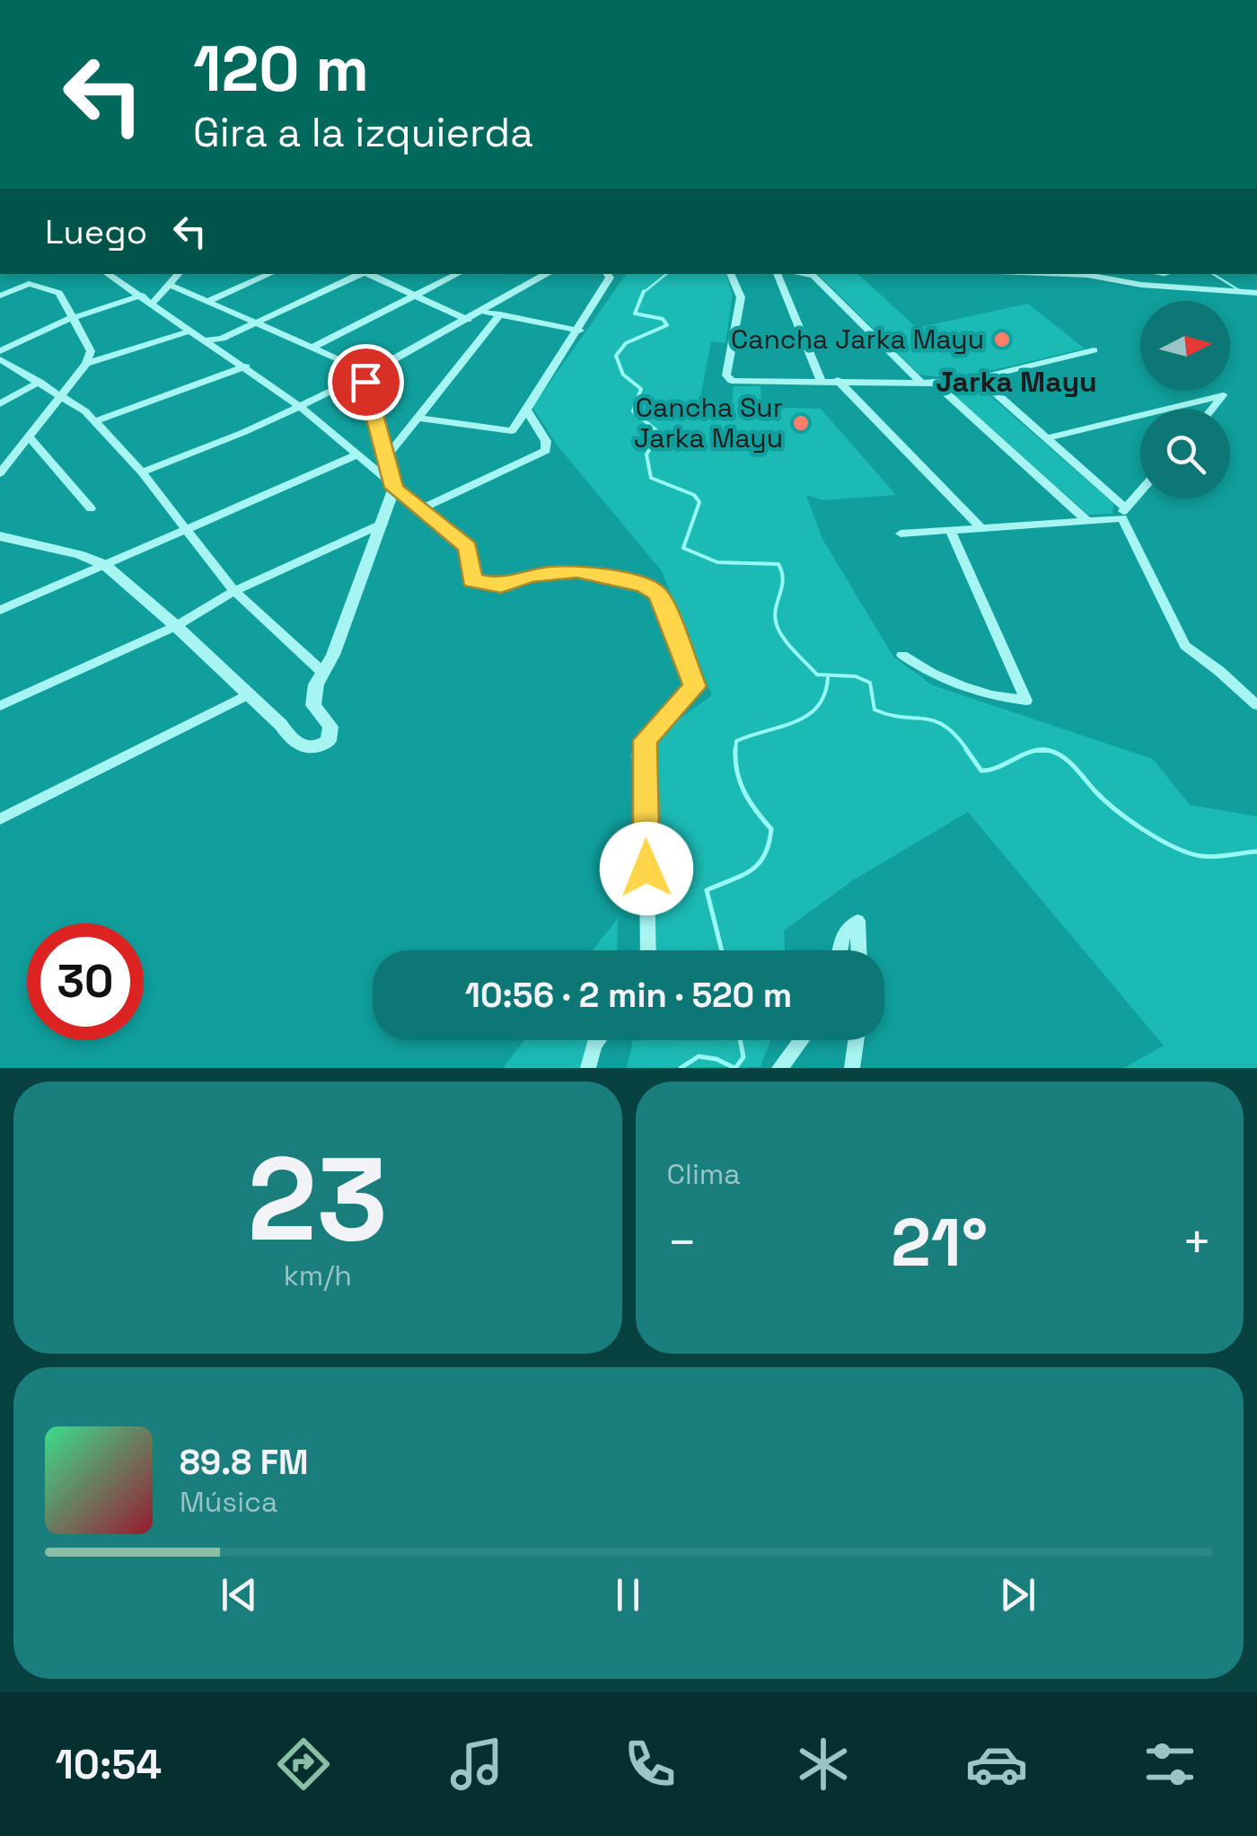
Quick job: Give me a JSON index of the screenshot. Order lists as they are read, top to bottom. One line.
{"districts":["Jarka Mayu"],"places":["Cancha Jarka Mayu","Cancha Sur Jarka Mayu"],"north":"right","page":{"turn":["120 m","Gira a la izquierda"],"then":"Luego","limit":"30","trip":"10:56 · 2 min · 520 m","tile":[["23","km/h"],"Clima"],"heat":["−","21°","+"],"song":["89.8 FM","Música"],"tabs":"10:54"}}
